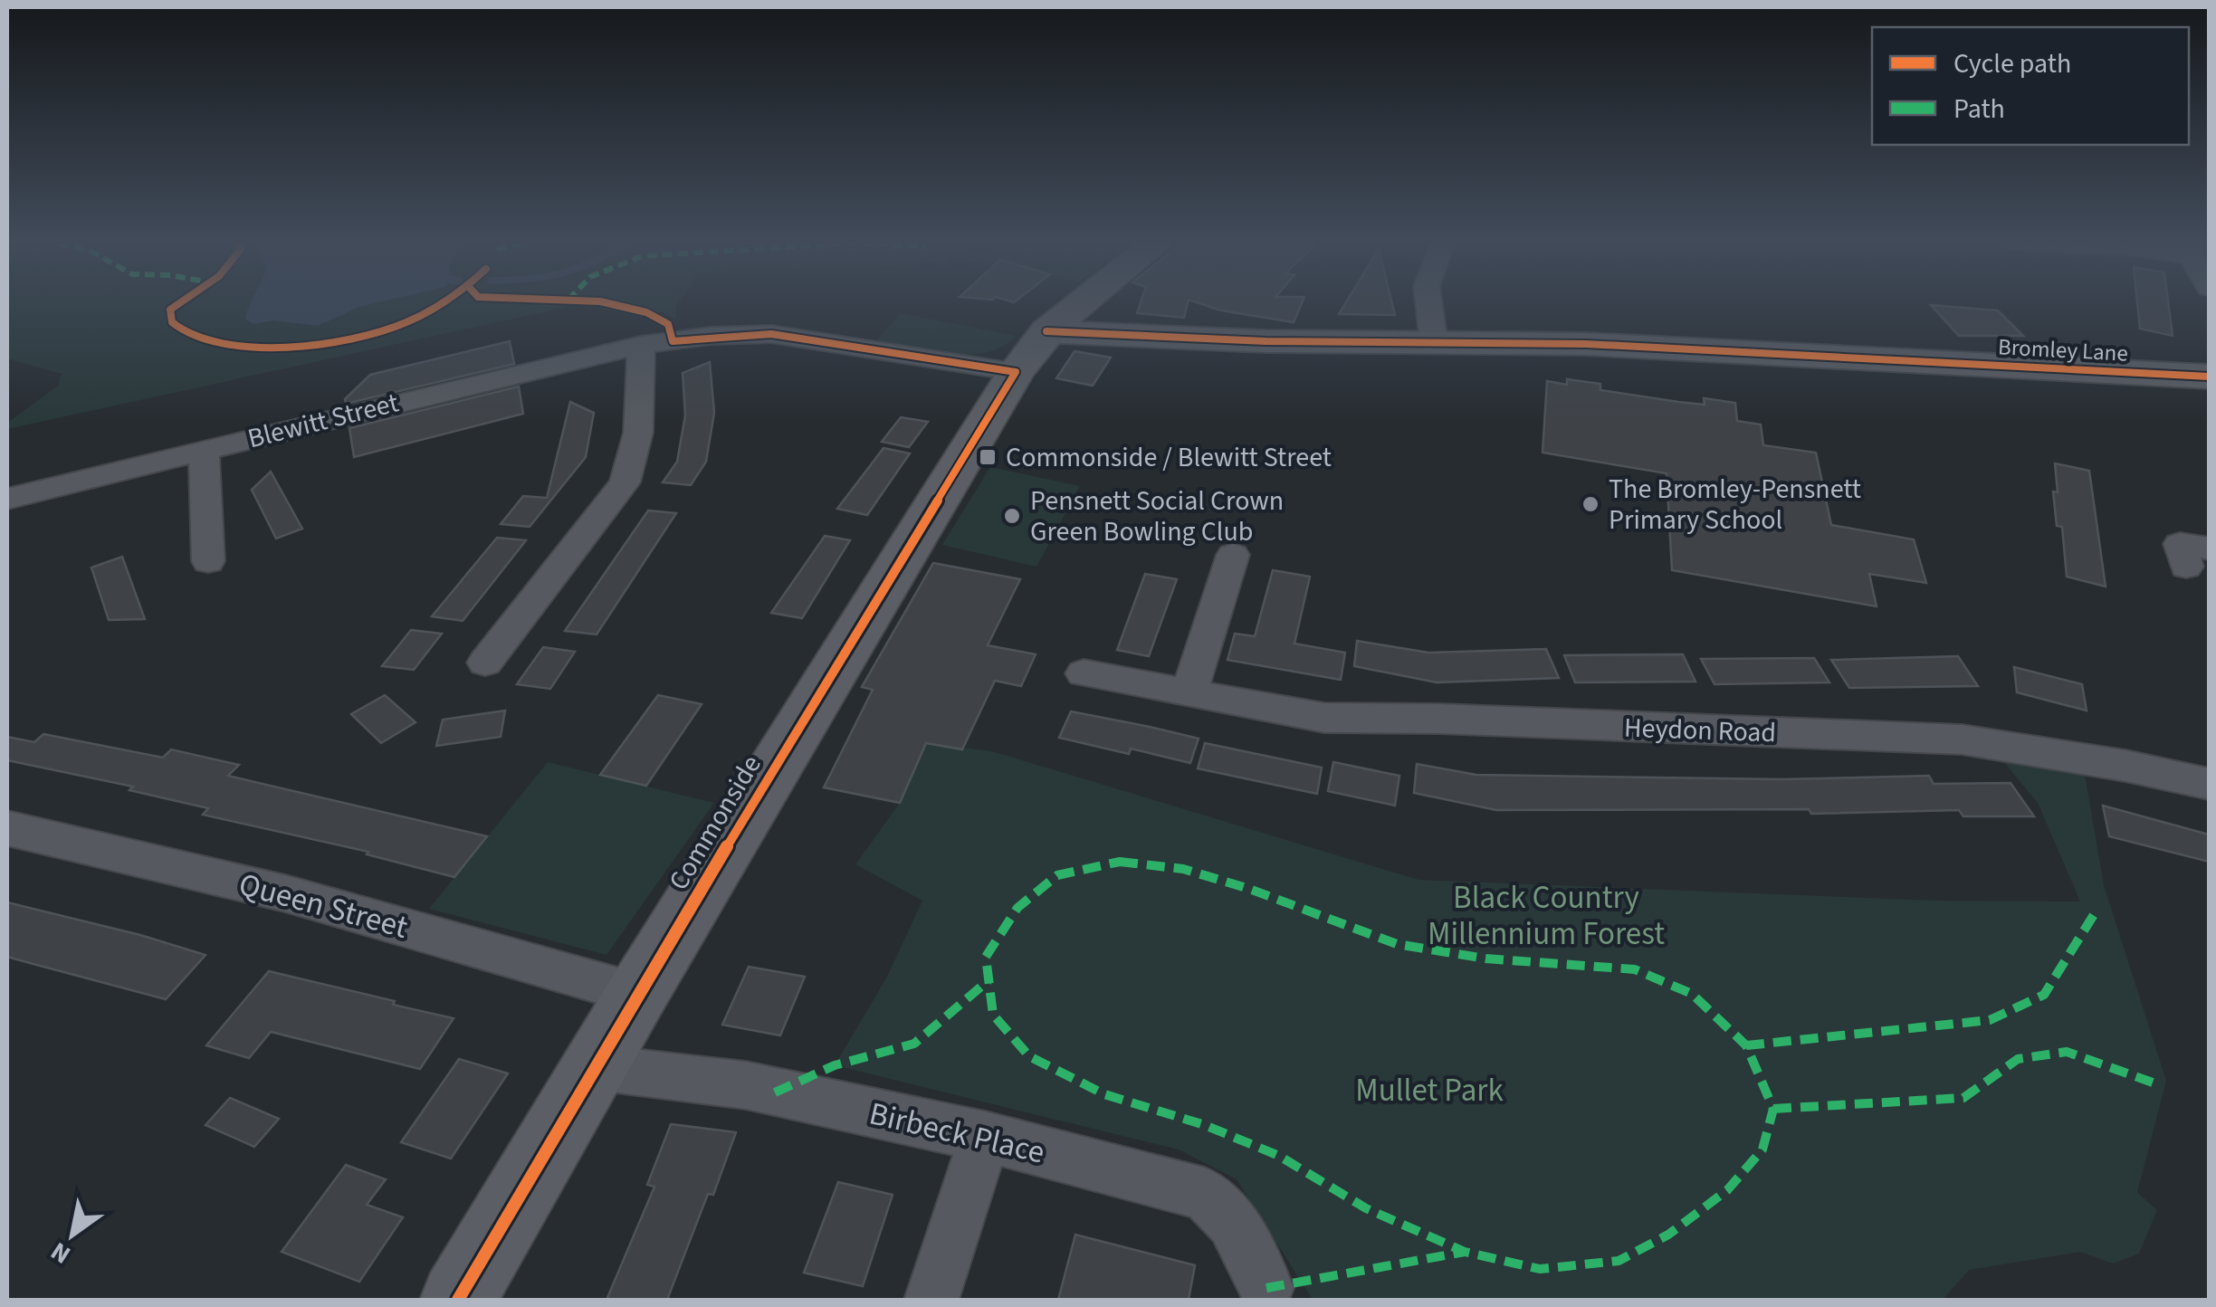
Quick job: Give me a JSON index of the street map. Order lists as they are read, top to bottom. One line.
{"streets":{"street":["Bromley Lane","Blewitt Street","Heydon Road","Commonside","Queen Street","Birbeck Place"]},"crossings":[["Bromley Lane","Blewitt Street"],["Bromley Lane","Commonside"],["Blewitt Street","Commonside"],["Commonside","Queen Street"],["Commonside","Birbeck Place"]],"parks":["Black Country Millennium Forest","Mullet Park"],"places":{"transit":["Commonside / Blewitt Street"],"other":["The Bromley-Pensnett Primary School","Pensnett Social Crown Green Bowling Club"]},"legend":["Cycle path","Path"],"north":"bottom left"}
